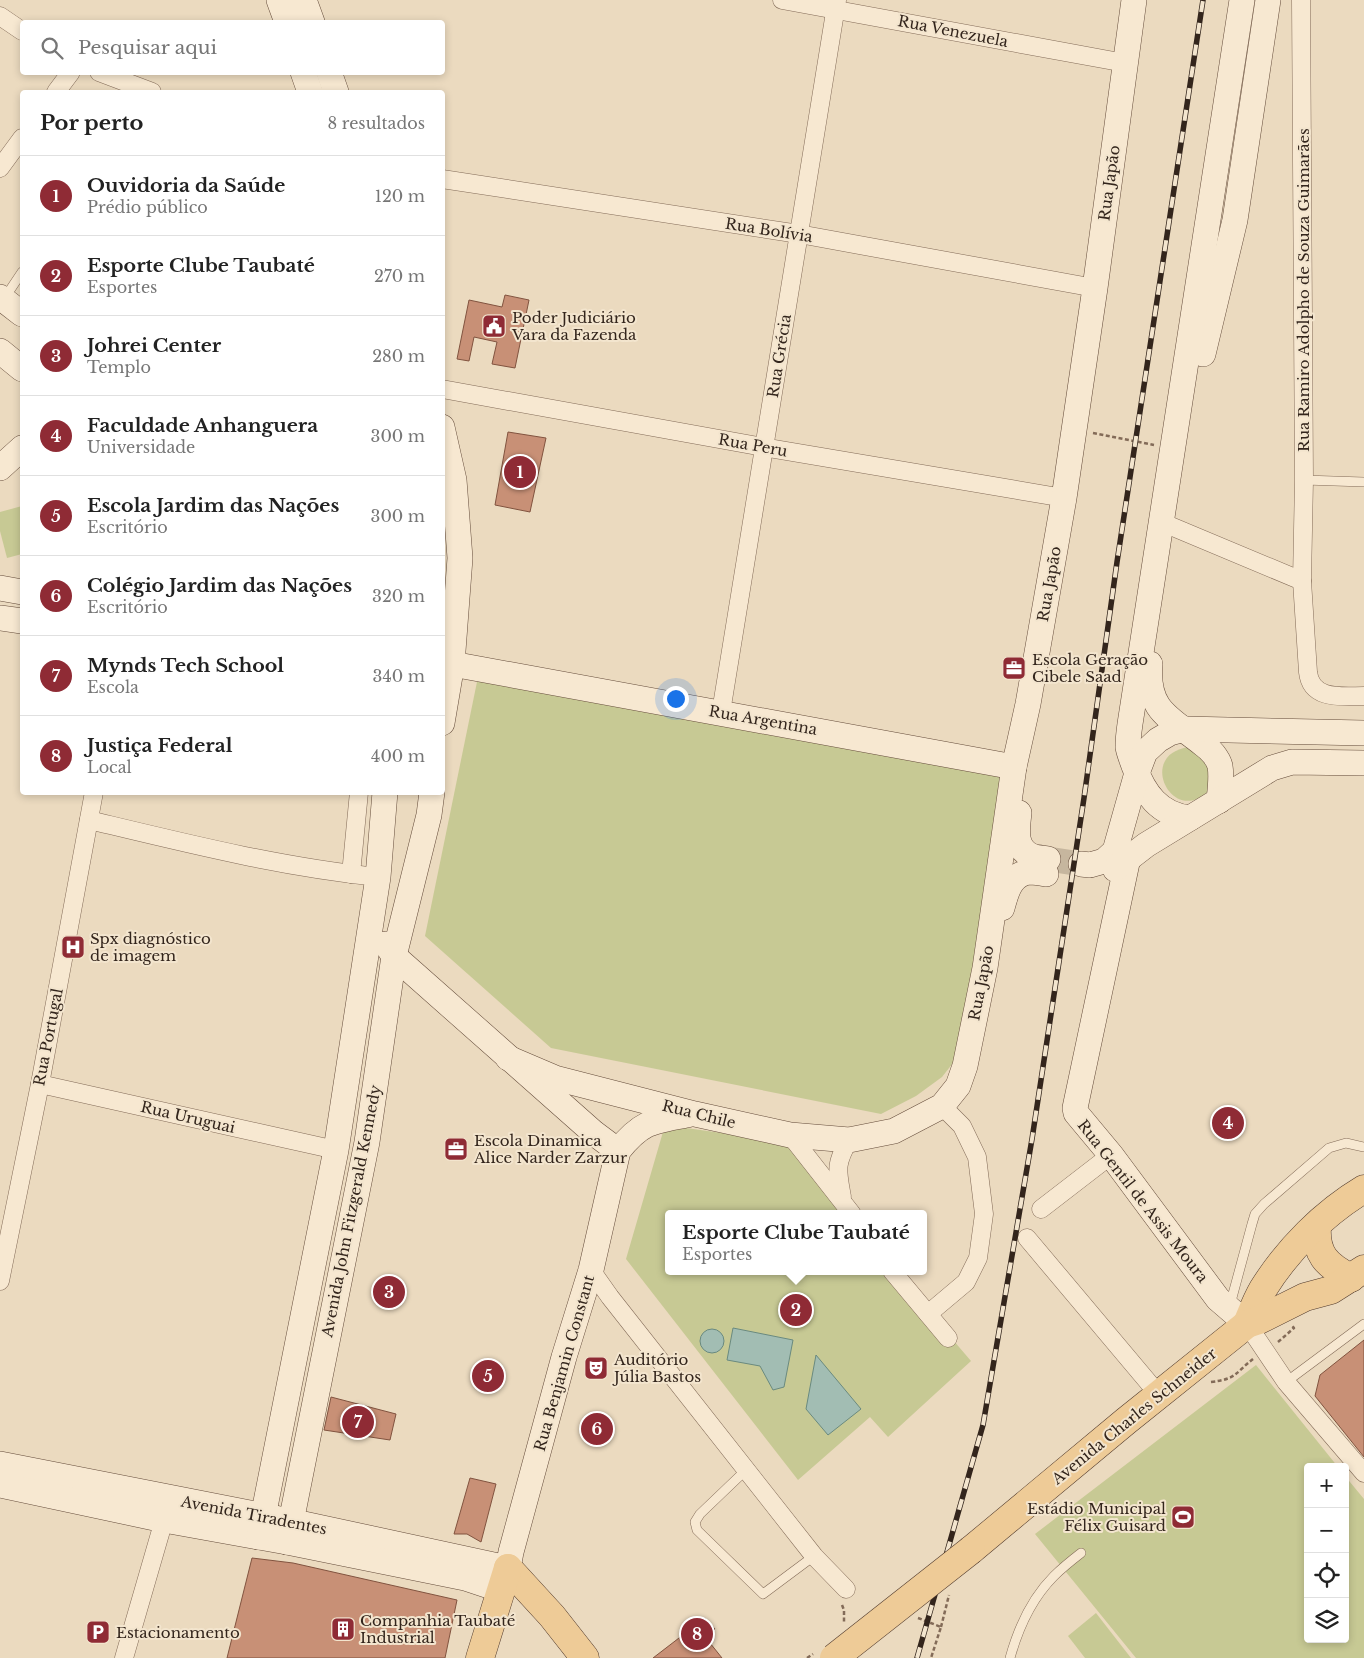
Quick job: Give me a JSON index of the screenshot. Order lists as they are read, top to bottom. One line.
{"streets":{"main road":["Rua Japão","Rua Argentina","Rua Chile","Rua Gentil de Assis Moura","Avenida John Fitzgerald Kennedy","Rua Benjamin Constant","Avenida Charles Schneider","Avenida Tiradentes"],"street":["Rua Venezuela","Rua Bolívia","Rua Ramiro Adolpho de Souza Guimarães","Rua Grécia","Rua Peru","Rua Portugal","Rua Uruguai"]},"crossings":[["Rua Venezuela","Rua Japão"],["Rua Venezuela","Rua Grécia"],["Rua Japão","Rua Bolívia"],["Rua Japão","Rua Peru"],["Rua Japão","Rua Argentina"],["Rua Japão","Rua Chile"],["Rua Bolívia","Rua Grécia"],["Rua Grécia","Rua Peru"],["Rua Grécia","Rua Argentina"],["Rua Portugal","Rua Uruguai"],["Rua Chile","Avenida John Fitzgerald Kennedy"],["Rua Chile","Rua Benjamin Constant"],["Rua Uruguai","Avenida John Fitzgerald Kennedy"],["Rua Gentil de Assis Moura","Avenida Charles Schneider"],["Avenida John Fitzgerald Kennedy","Avenida Tiradentes"],["Rua Benjamin Constant","Avenida Tiradentes"]],"places":{"public building":["Poder Judiciário Vara da Fazenda"],"office":["Escola Geração Cibele Saad","Escola Dinamica Alice Narder Zarzur"],"hospital":["Spx diagnóstico de imagem"],"theatre":["Auditório Júlia Bastos"],"sports":["Estádio Municipal Félix Guisard"],"building":["Companhia Taubaté Industrial"],"parking":["Estacionamento"]},"page":{"search":"Pesquisar aqui","heading":["Por perto","8 resultados"],"list":[{"mark":"1","name":"Ouvidoria da Saúde","note":"Prédio público","value":"120 m"},{"mark":"2","name":"Esporte Clube Taubaté","note":"Esportes","value":"270 m"},{"mark":"3","name":"Johrei Center","note":"Templo","value":"280 m"},{"mark":"4","name":"Faculdade Anhanguera","note":"Universidade","value":"300 m"},{"mark":"5","name":"Escola Jardim das Nações","note":"Escritório","value":"300 m"},{"mark":"6","name":"Colégio Jardim das Nações","note":"Escritório","value":"320 m"},{"mark":"7","name":"Mynds Tech School","note":"Escola","value":"340 m"},{"mark":"8","name":"Justiça Federal","note":"Local","value":"400 m"}],"pins":["1","4","3","2","5","7","6","8"],"popup":["Esporte Clube Taubaté","Esportes"],"map_buttons":["+","−"]}}
